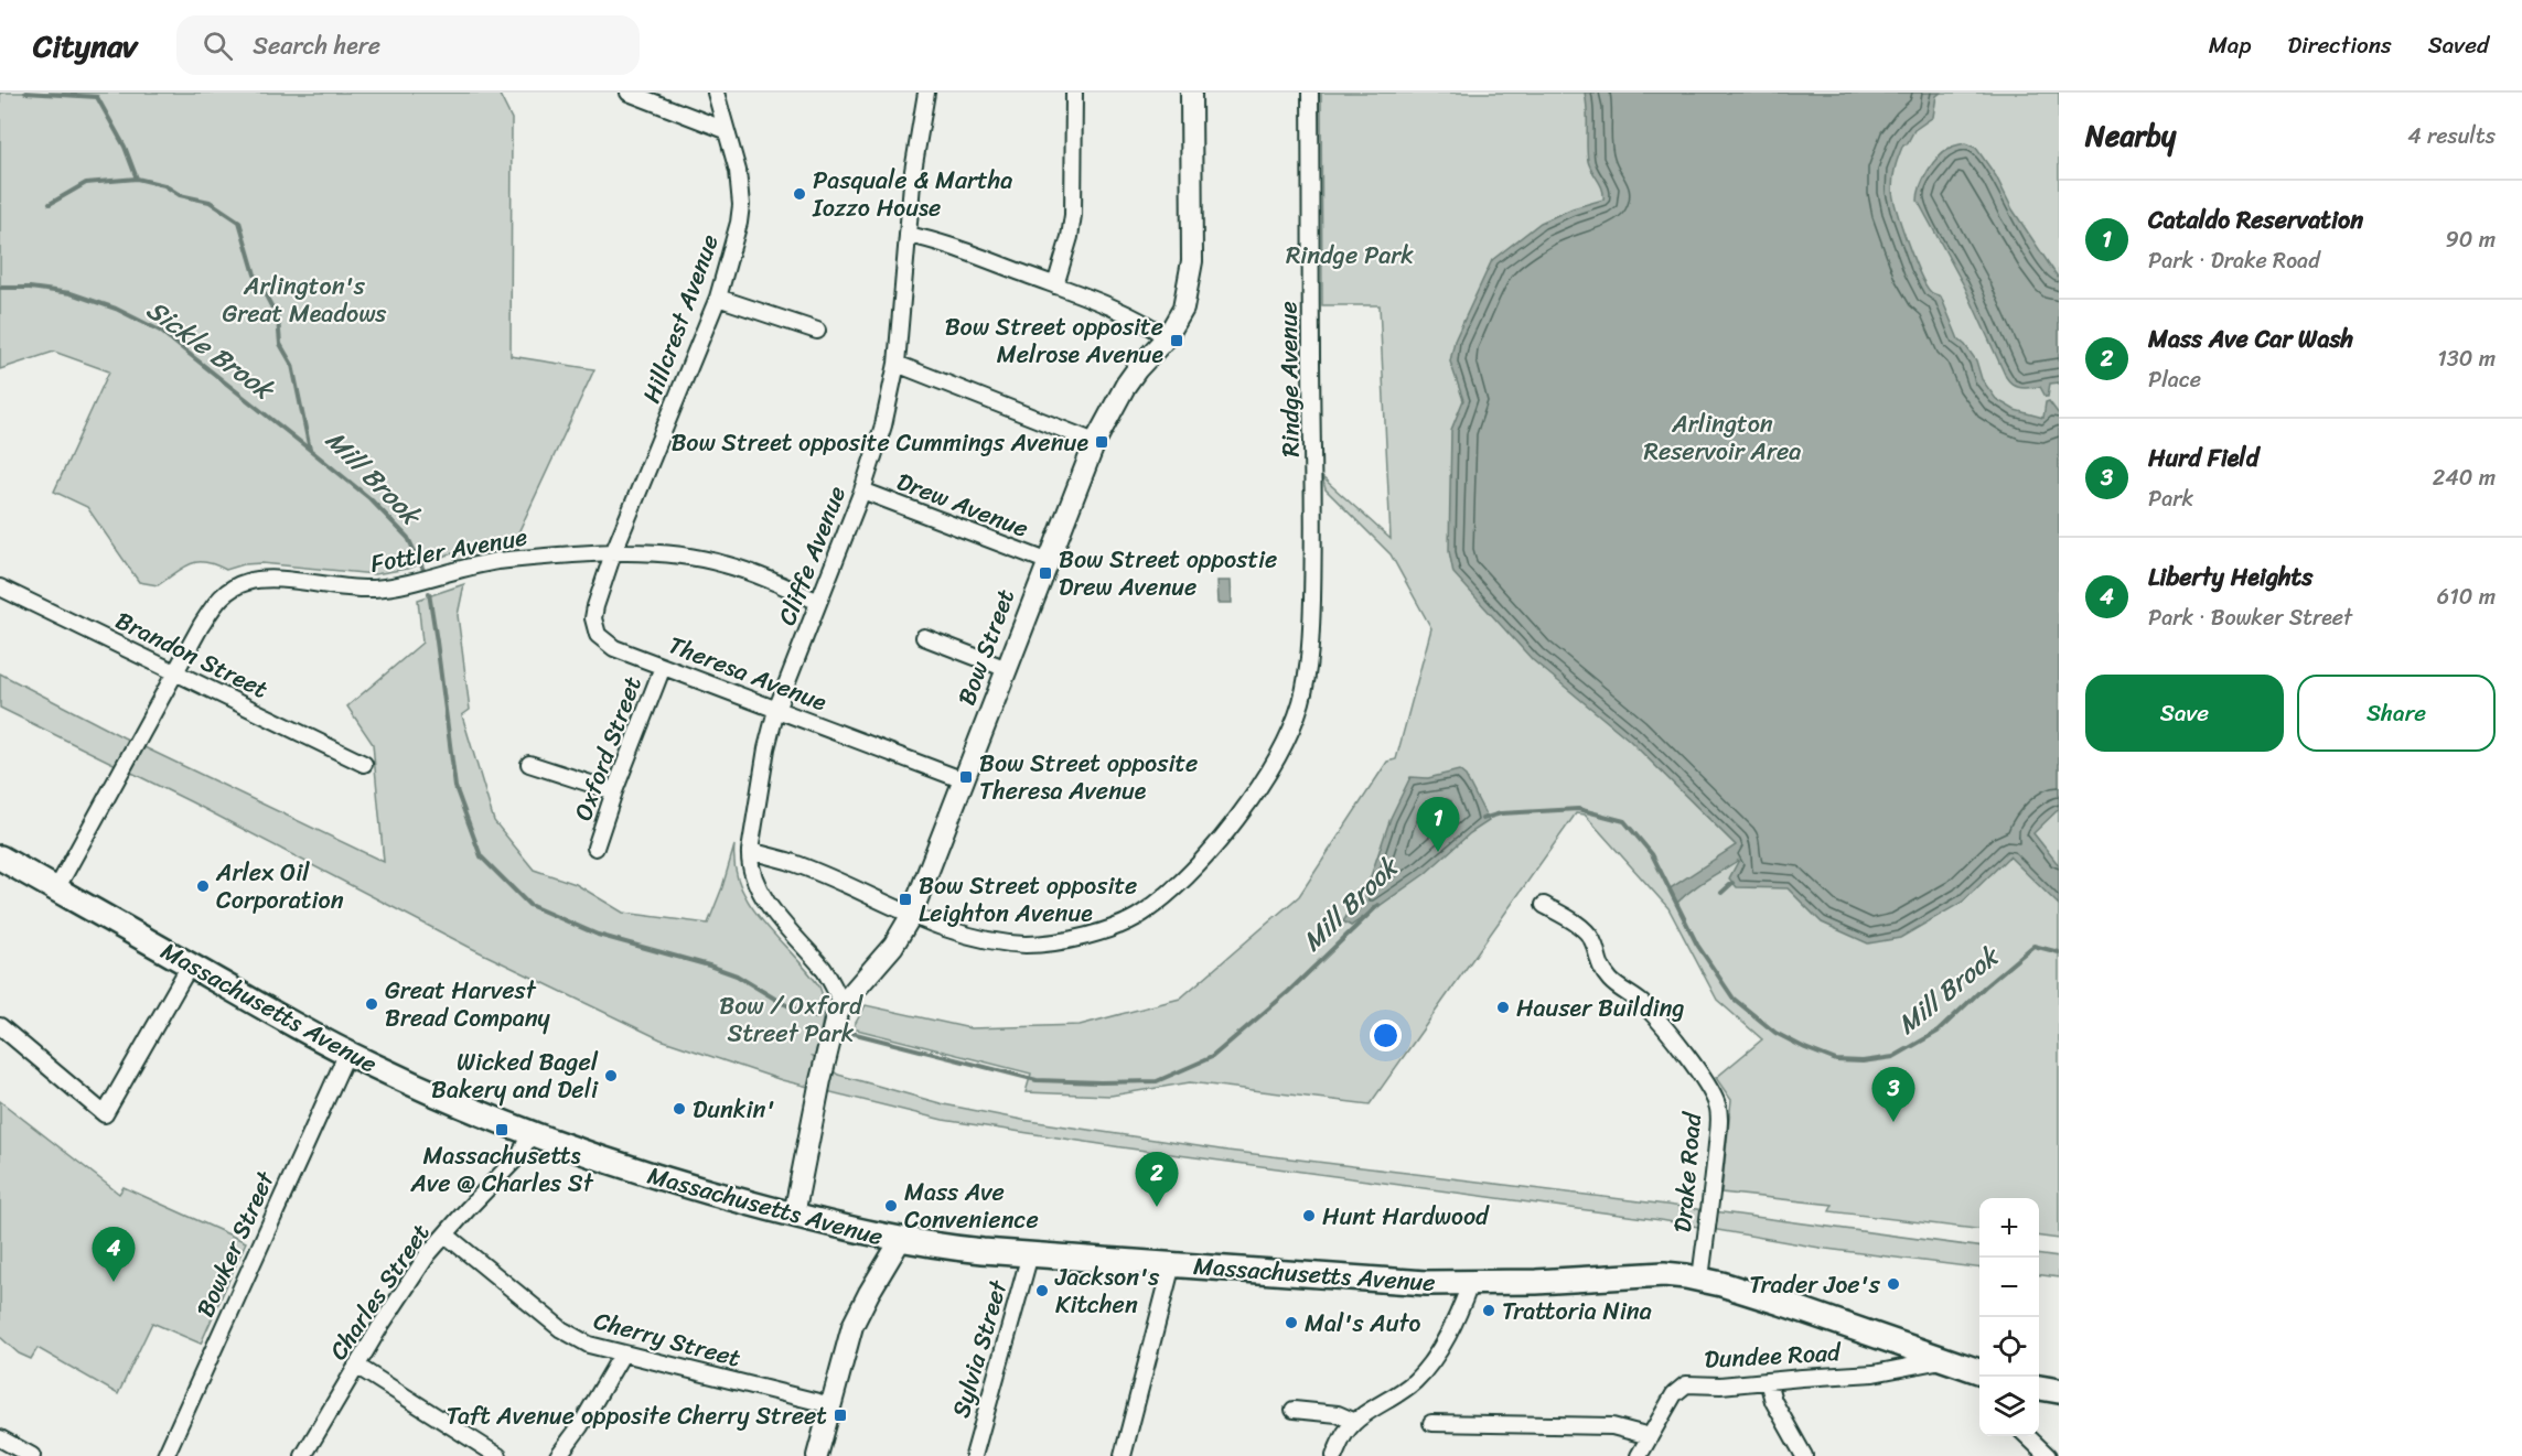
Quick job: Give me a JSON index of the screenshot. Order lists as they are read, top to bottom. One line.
{"streets":{"main road":["Massachusetts Avenue"],"street":["Hillcrest Avenue","Rindge Avenue","Drew Avenue","Fottler Avenue","Cliffe Avenue","Bow Street","Brandon Street","Theresa Avenue","Oxford Street","Drake Road","Bowker Street","Charles Street","Cherry Street","Sylvia Street","Dundee Road"]},"crossings":[["Hillcrest Avenue","Fottler Avenue"],["Hillcrest Avenue","Theresa Avenue"],["Rindge Avenue","Cliffe Avenue"],["Rindge Avenue","Bow Street"],["Drew Avenue","Cliffe Avenue"],["Drew Avenue","Bow Street"],["Fottler Avenue","Cliffe Avenue"],["Fottler Avenue","Brandon Street"],["Fottler Avenue","Theresa Avenue"],["Fottler Avenue","Massachusetts Avenue"],["Cliffe Avenue","Bow Street"],["Cliffe Avenue","Theresa Avenue"],["Bow Street","Theresa Avenue"],["Bow Street","Massachusetts Avenue"],["Theresa Avenue","Oxford Street"],["Massachusetts Avenue","Drake Road"],["Massachusetts Avenue","Bowker Street"],["Massachusetts Avenue","Charles Street"],["Massachusetts Avenue","Sylvia Street"],["Massachusetts Avenue","Dundee Road"],["Charles Street","Cherry Street"]],"water":["Sickle Brook","Mill Brook"],"parks":["Rindge Park","Arlington's Great Meadows","Arlington Reservoir Area","Bow / Oxford Street Park"],"places":{"other":["Pasquale & Martha Iozzo House","Arlex Oil Corporation","Great Harvest Bread Company","Hauser Building","Wicked Bagel Bakery and Deli","Dunkin'","Mass Ave Convenience","Hunt Hardwood","Trader Joe's","Jackson's Kitchen","Trattoria Nina","Mal's Auto"],"transit":["Bow Street opposite Melrose Avenue","Bow Street opposite Cummings Avenue","Bow Street oppostie Drew Avenue","Bow Street opposite Theresa Avenue","Bow Street opposite Leighton Avenue","Massachusetts Ave @ Charles St","Taft Avenue opposite Cherry Street"]},"page":{"header":"Citynav","search":"Search here","nav":["Map","Directions","Saved"],"heading":["Nearby","4 results"],"list":[{"mark":"1","name":"Cataldo Reservation","note":"Park · Drake Road","value":"90 m"},{"mark":"2","name":"Mass Ave Car Wash","note":"Place","value":"130 m"},{"mark":"3","name":"Hurd Field","note":"Park","value":"240 m"},{"mark":"4","name":"Liberty Heights","note":"Park · Bowker Street","value":"610 m"}],"buttons":["Save","Share"],"pins":["1","3","2","4"],"map_buttons":["+","−"]}}
